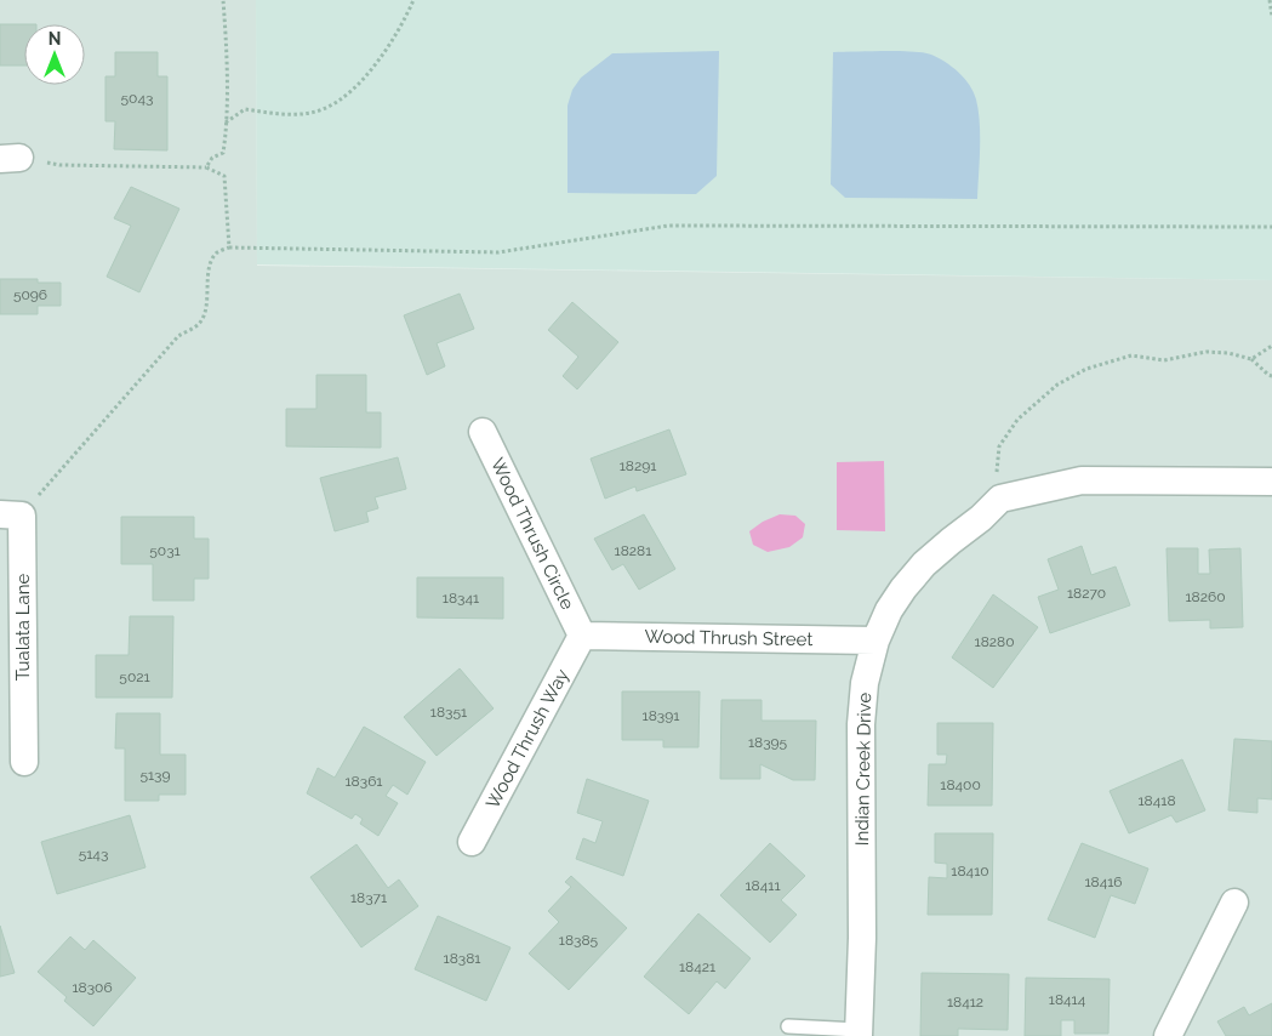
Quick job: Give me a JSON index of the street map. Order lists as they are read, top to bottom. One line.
{"streets":{"street":["Wood Thrush Circle","Tualata Lane","Wood Thrush Street","Wood Thrush Way","Indian Creek Drive"]},"crossings":[["Wood Thrush Circle","Wood Thrush Street"],["Wood Thrush Circle","Wood Thrush Way"],["Wood Thrush Street","Wood Thrush Way"],["Wood Thrush Street","Indian Creek Drive"]],"house_numbers":["5043","5096","18291","5031","18281","18270","18260","18341","18280","5021","18351","18391","18395","5139","18361","18400","18418","5143","18410","18416","18411","18371","18385","18381","18421","18306","18414","18412"],"north":"top"}
